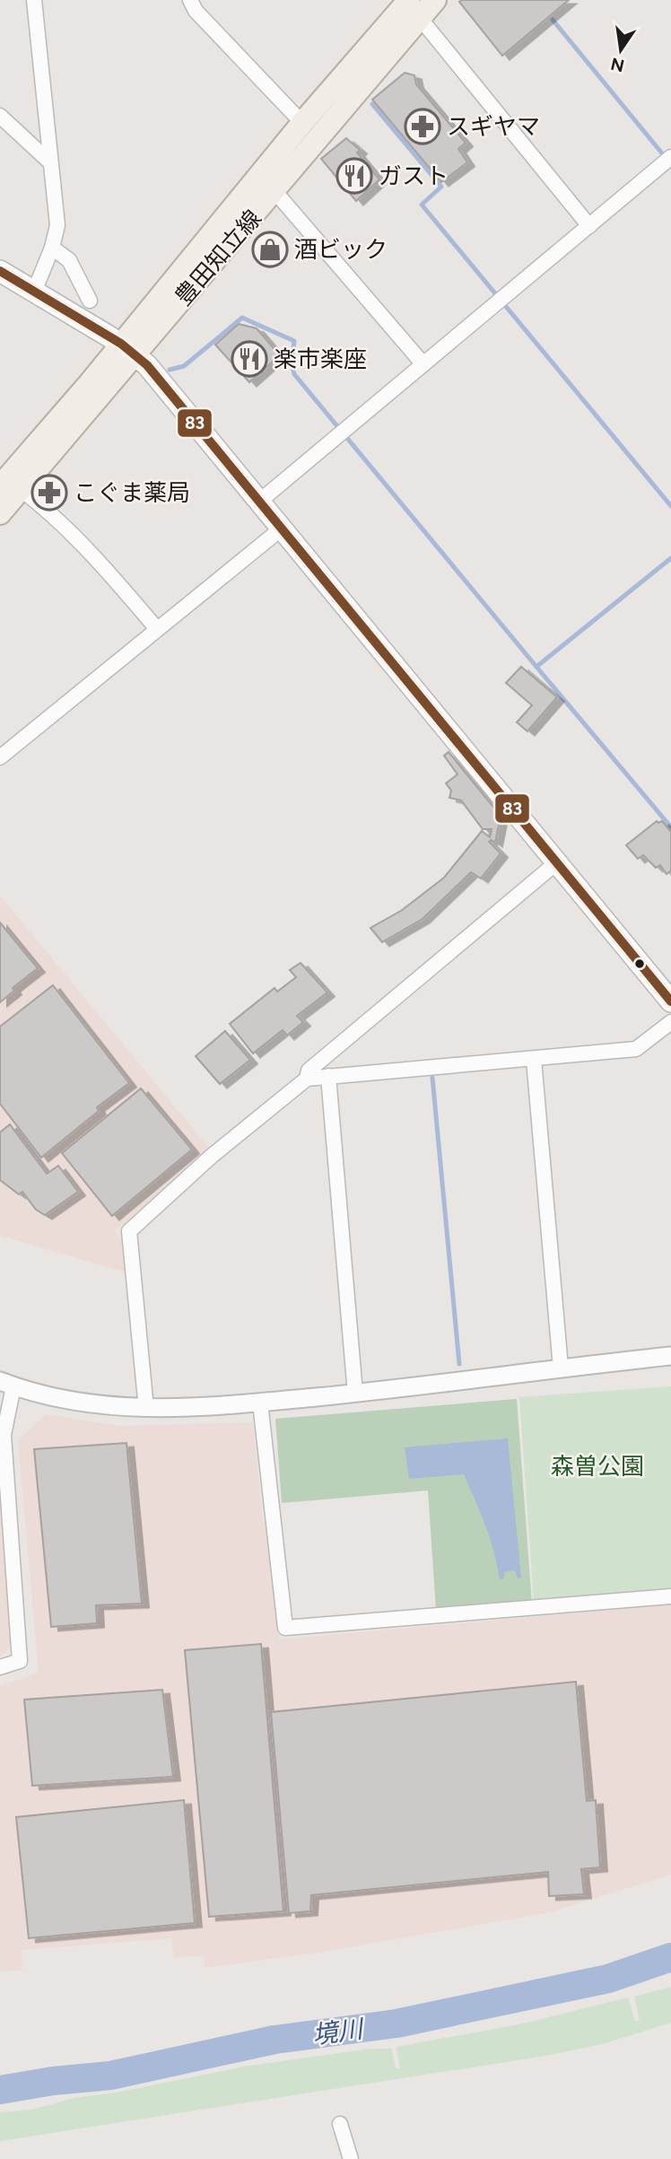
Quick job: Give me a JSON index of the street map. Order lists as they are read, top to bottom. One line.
{"streets":{"main road":["豊田知立線"]},"water":["境川"],"parks":["森曽公園"],"places":{"pharmacy":["スギヤマ","こぐま薬局"],"restaurant":["ガスト","楽市楽座"],"shop":["酒ビック"]},"lines":["transit line 83"],"north":"bottom"}
